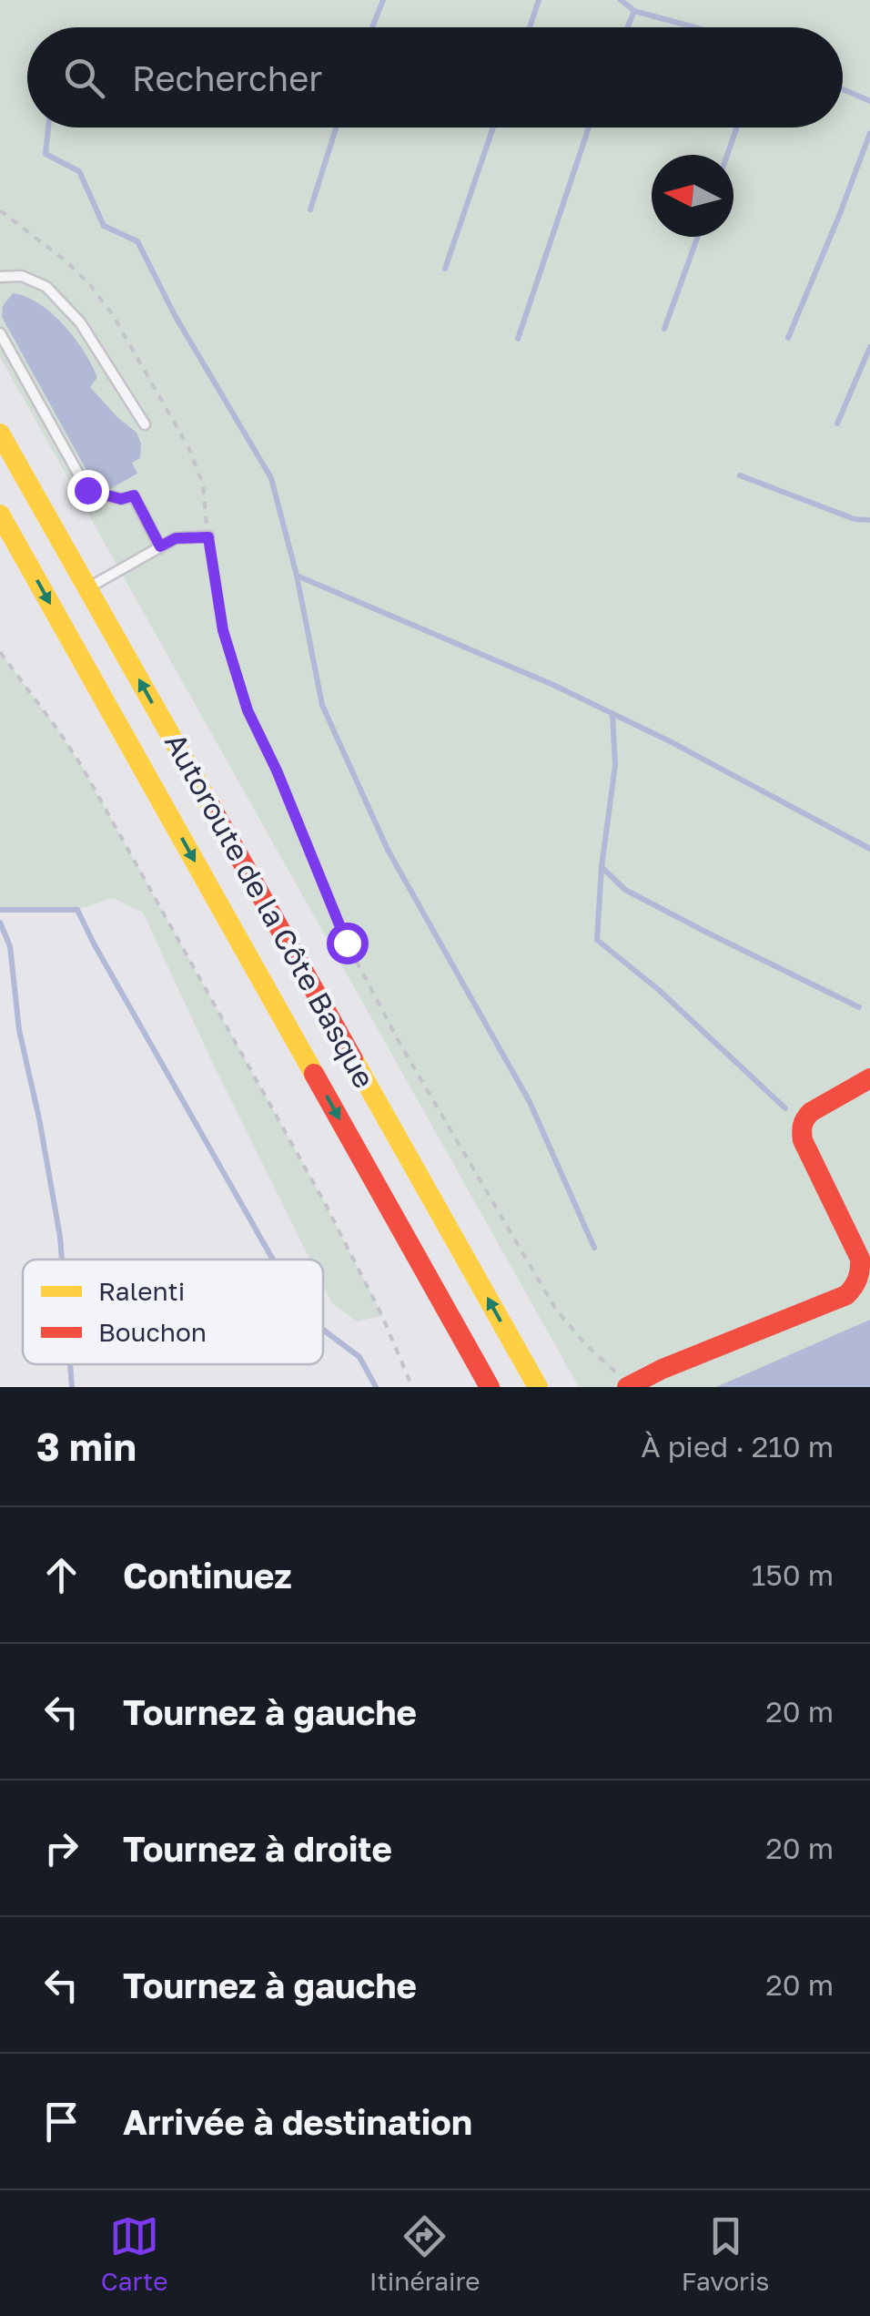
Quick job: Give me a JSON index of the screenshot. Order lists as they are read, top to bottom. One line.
{"streets":{"main road":["Autoroute de la Côte Basque"]},"legend":["Ralenti","Bouchon"],"north":"left","page":{"search":"Rechercher","heading":["3 min","À pied · 210 m"],"list":[["Continuez","150 m"],["Tournez à gauche","20 m"],["Tournez à droite","20 m"],["Tournez à gauche","20 m"],"Arrivée à destination"],"nav":["Carte","Itinéraire","Favoris"]}}
